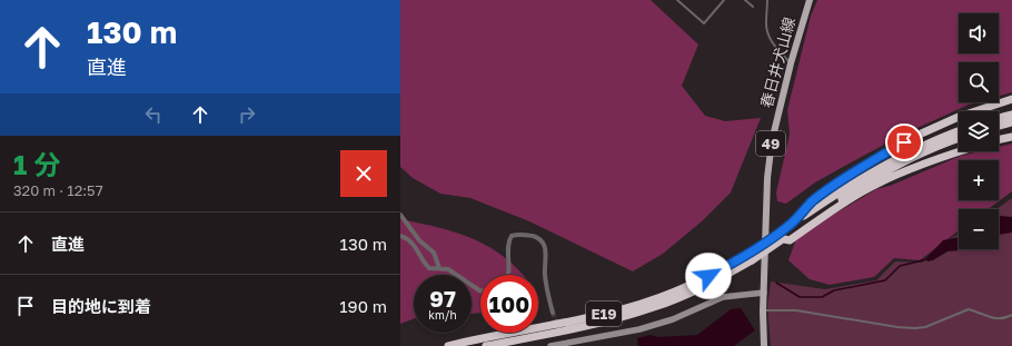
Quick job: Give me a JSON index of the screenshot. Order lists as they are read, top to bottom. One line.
{"streets":{"highway":["E19"],"main road":["春日井犬山線","49"]},"page":{"turn":["130 m","直進"],"map_buttons":["+","−"],"heading":["1 分","320 m · 12:57"],"list":[{"name":"直進","value":"130 m"},{"name":"目的地に到着","value":"190 m"}],"speed":"97 km/h","limit":"100"}}
